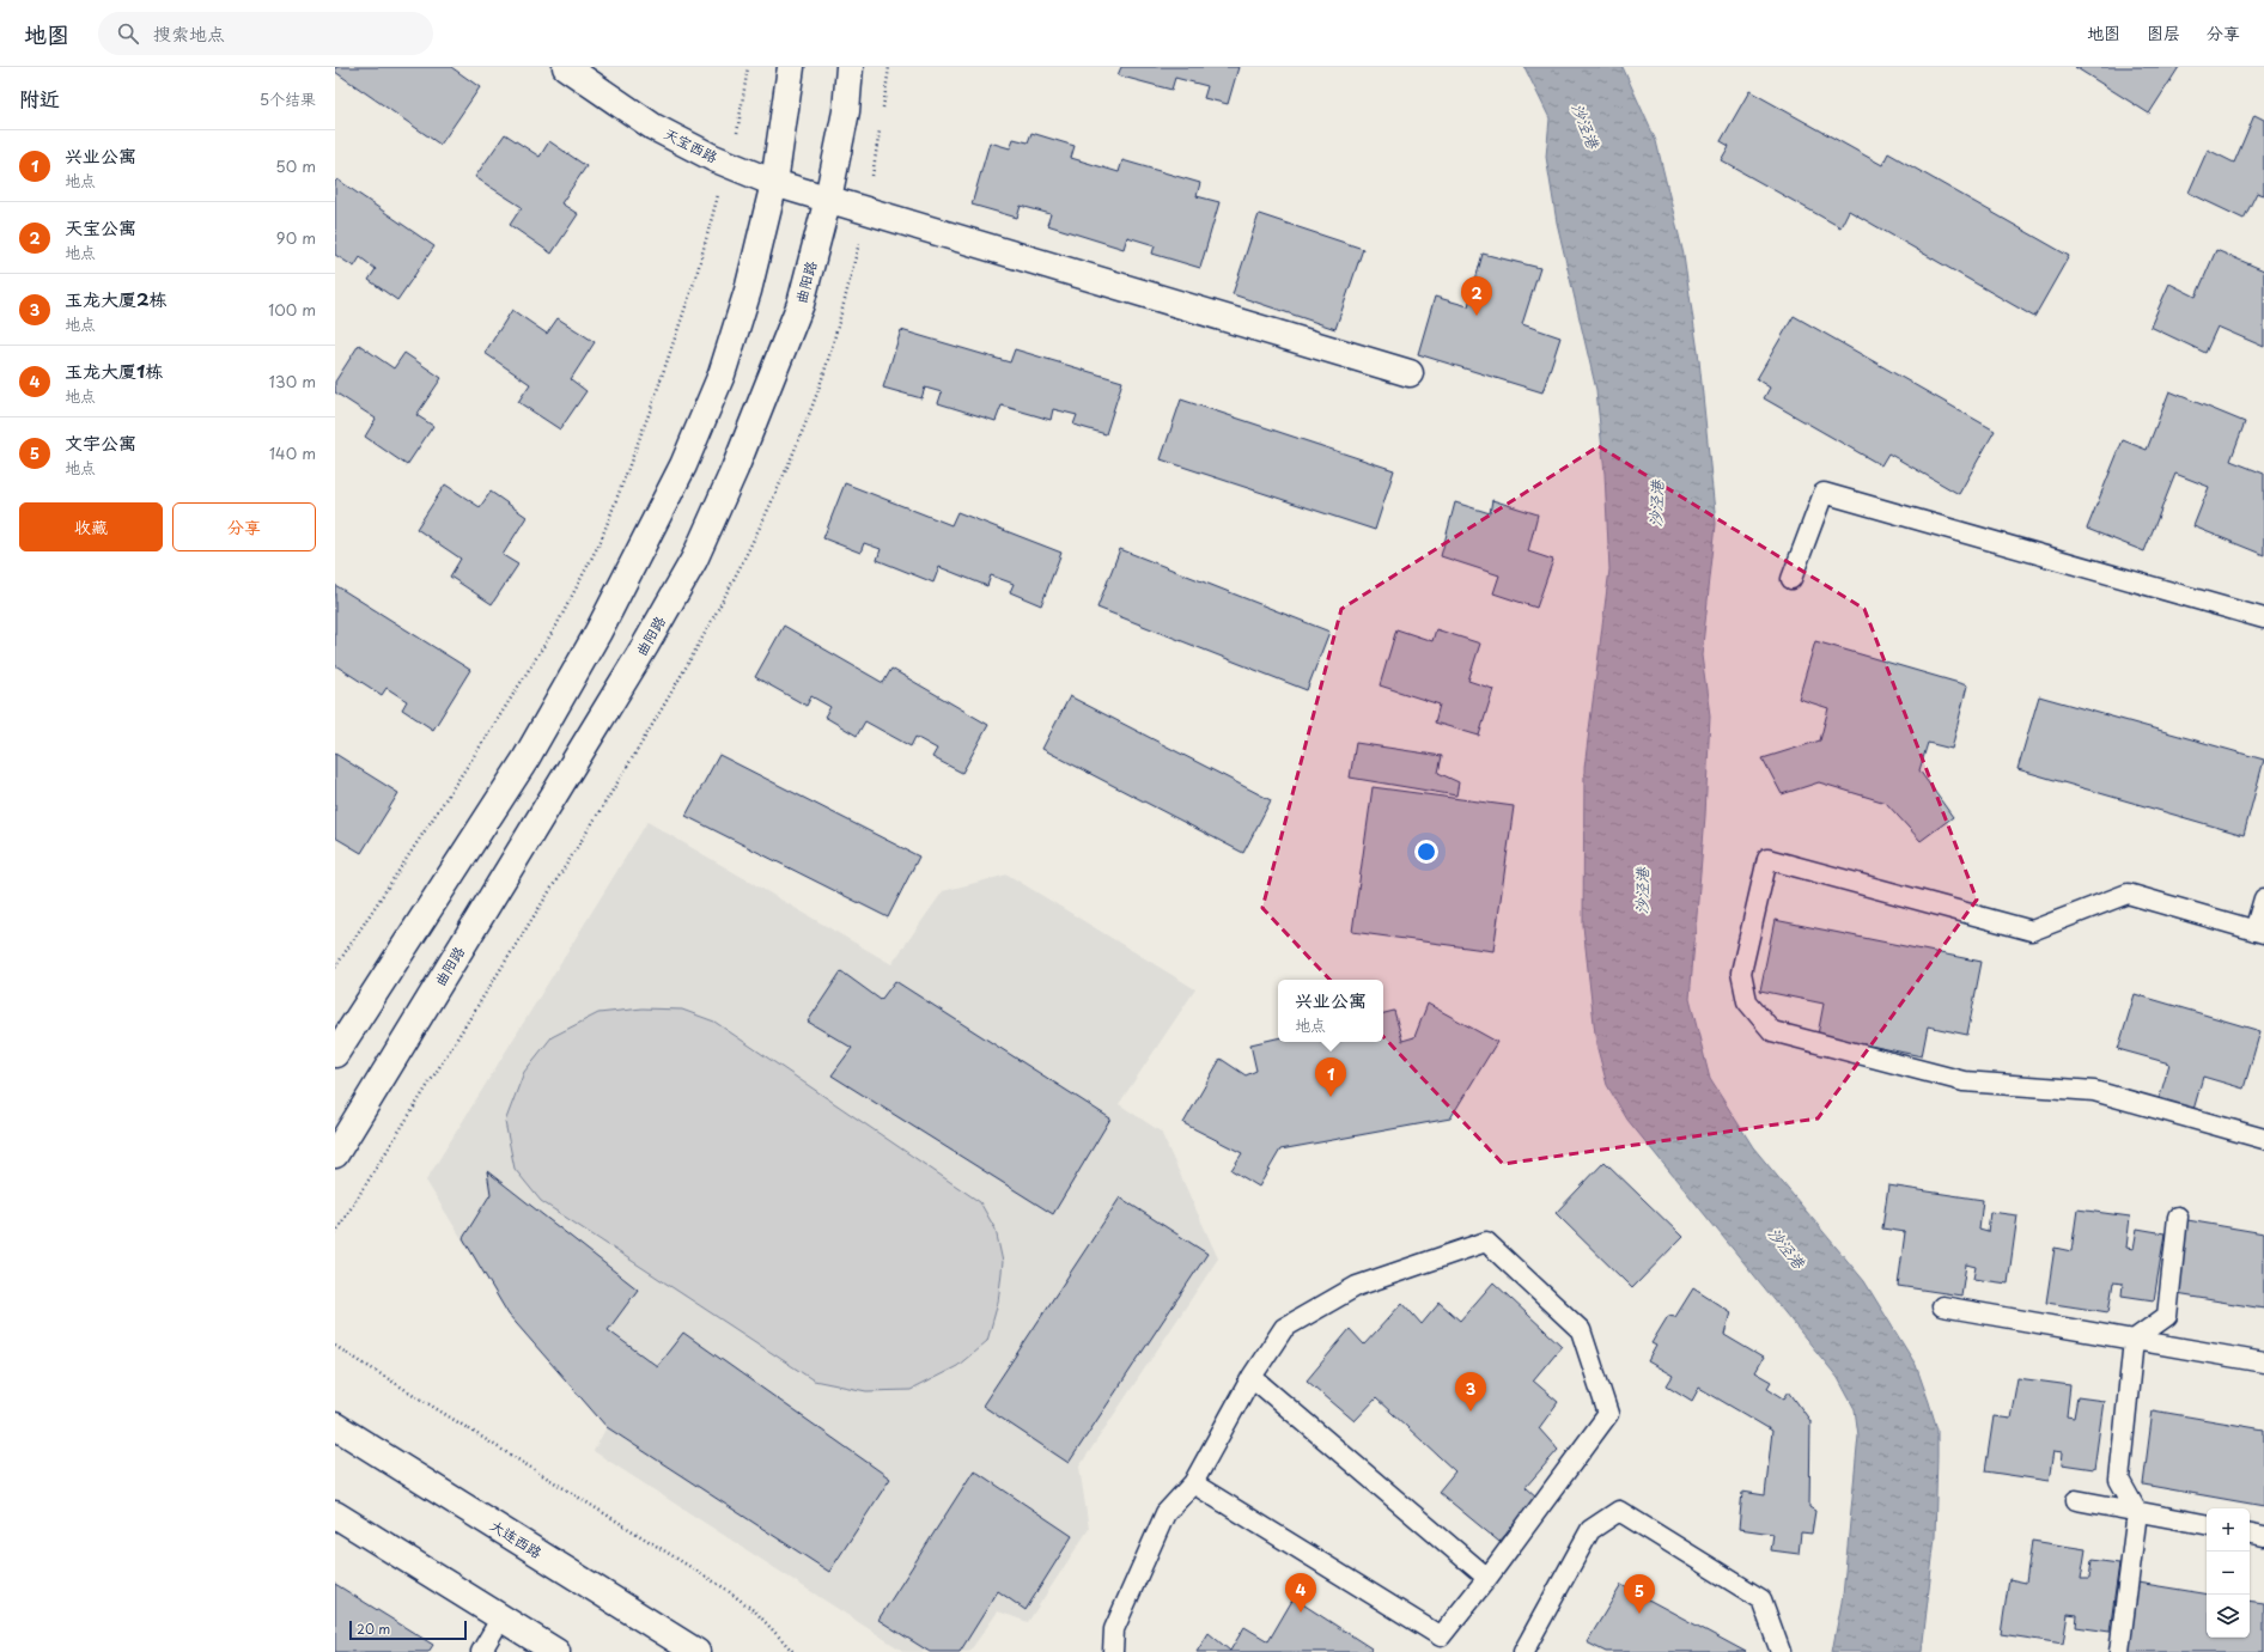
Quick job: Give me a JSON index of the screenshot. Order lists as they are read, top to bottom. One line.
{"streets":{"main road":["天宝西路","曲阳路","大连西路"]},"crossings":[["天宝西路","曲阳路"]],"water":["沙泾港"],"scale_bar":"20 m","page":{"header":"地图","search":"搜索地点","nav":["地图","图层","分享"],"heading":["附近","5个结果"],"list":[{"mark":"1","name":"兴业公寓","note":"地点","value":"50 m"},{"mark":"2","name":"天宝公寓","note":"地点","value":"90 m"},{"mark":"3","name":"玉龙大厦2栋","note":"地点","value":"100 m"},{"mark":"4","name":"玉龙大厦1栋","note":"地点","value":"130 m"},{"mark":"5","name":"文宇公寓","note":"地点","value":"140 m"}],"pins":["2","1","3","4","5"],"buttons":["收藏","分享"],"popup":["兴业公寓","地点"],"map_buttons":["+","−"],"scale":"20 m"}}
